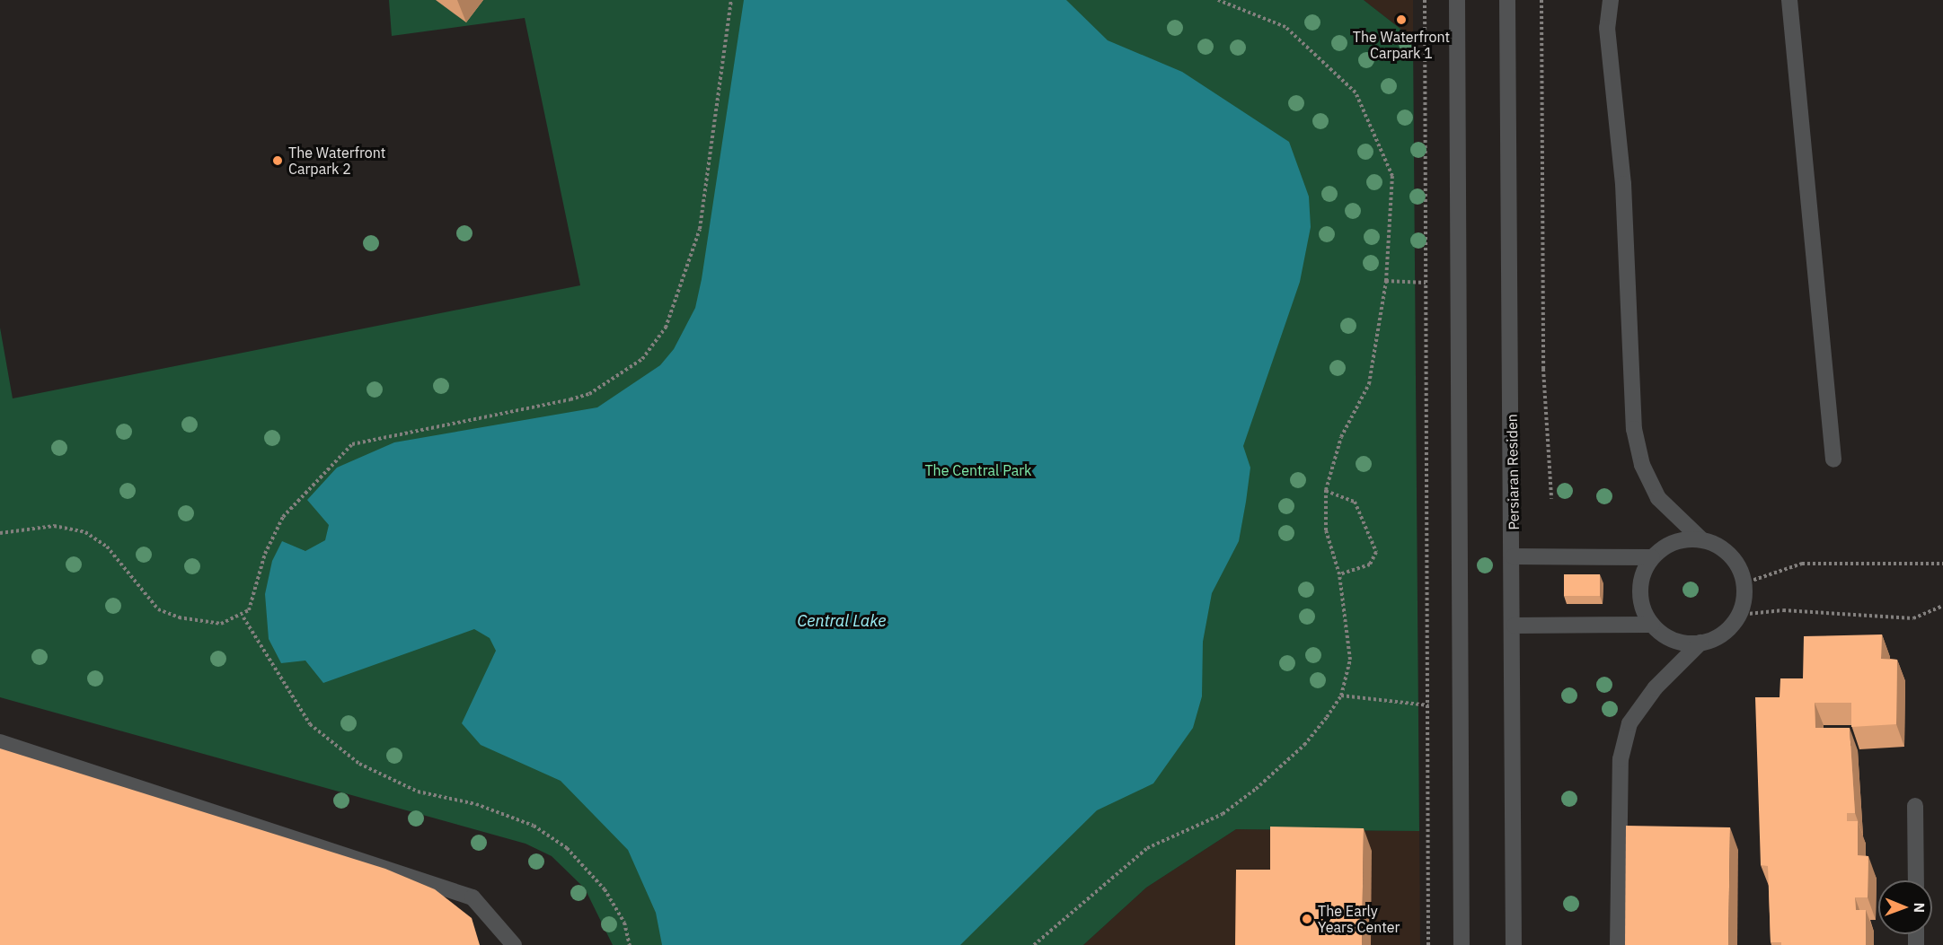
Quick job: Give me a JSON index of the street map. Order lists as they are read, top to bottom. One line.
{"streets":{"street":["Persiaran Residen"]},"water":["Central Lake"],"parks":["The Central Park"],"places":["The Waterfront Carpark 1","The Waterfront Carpark 2","The Early Years Center"],"north":"right"}
